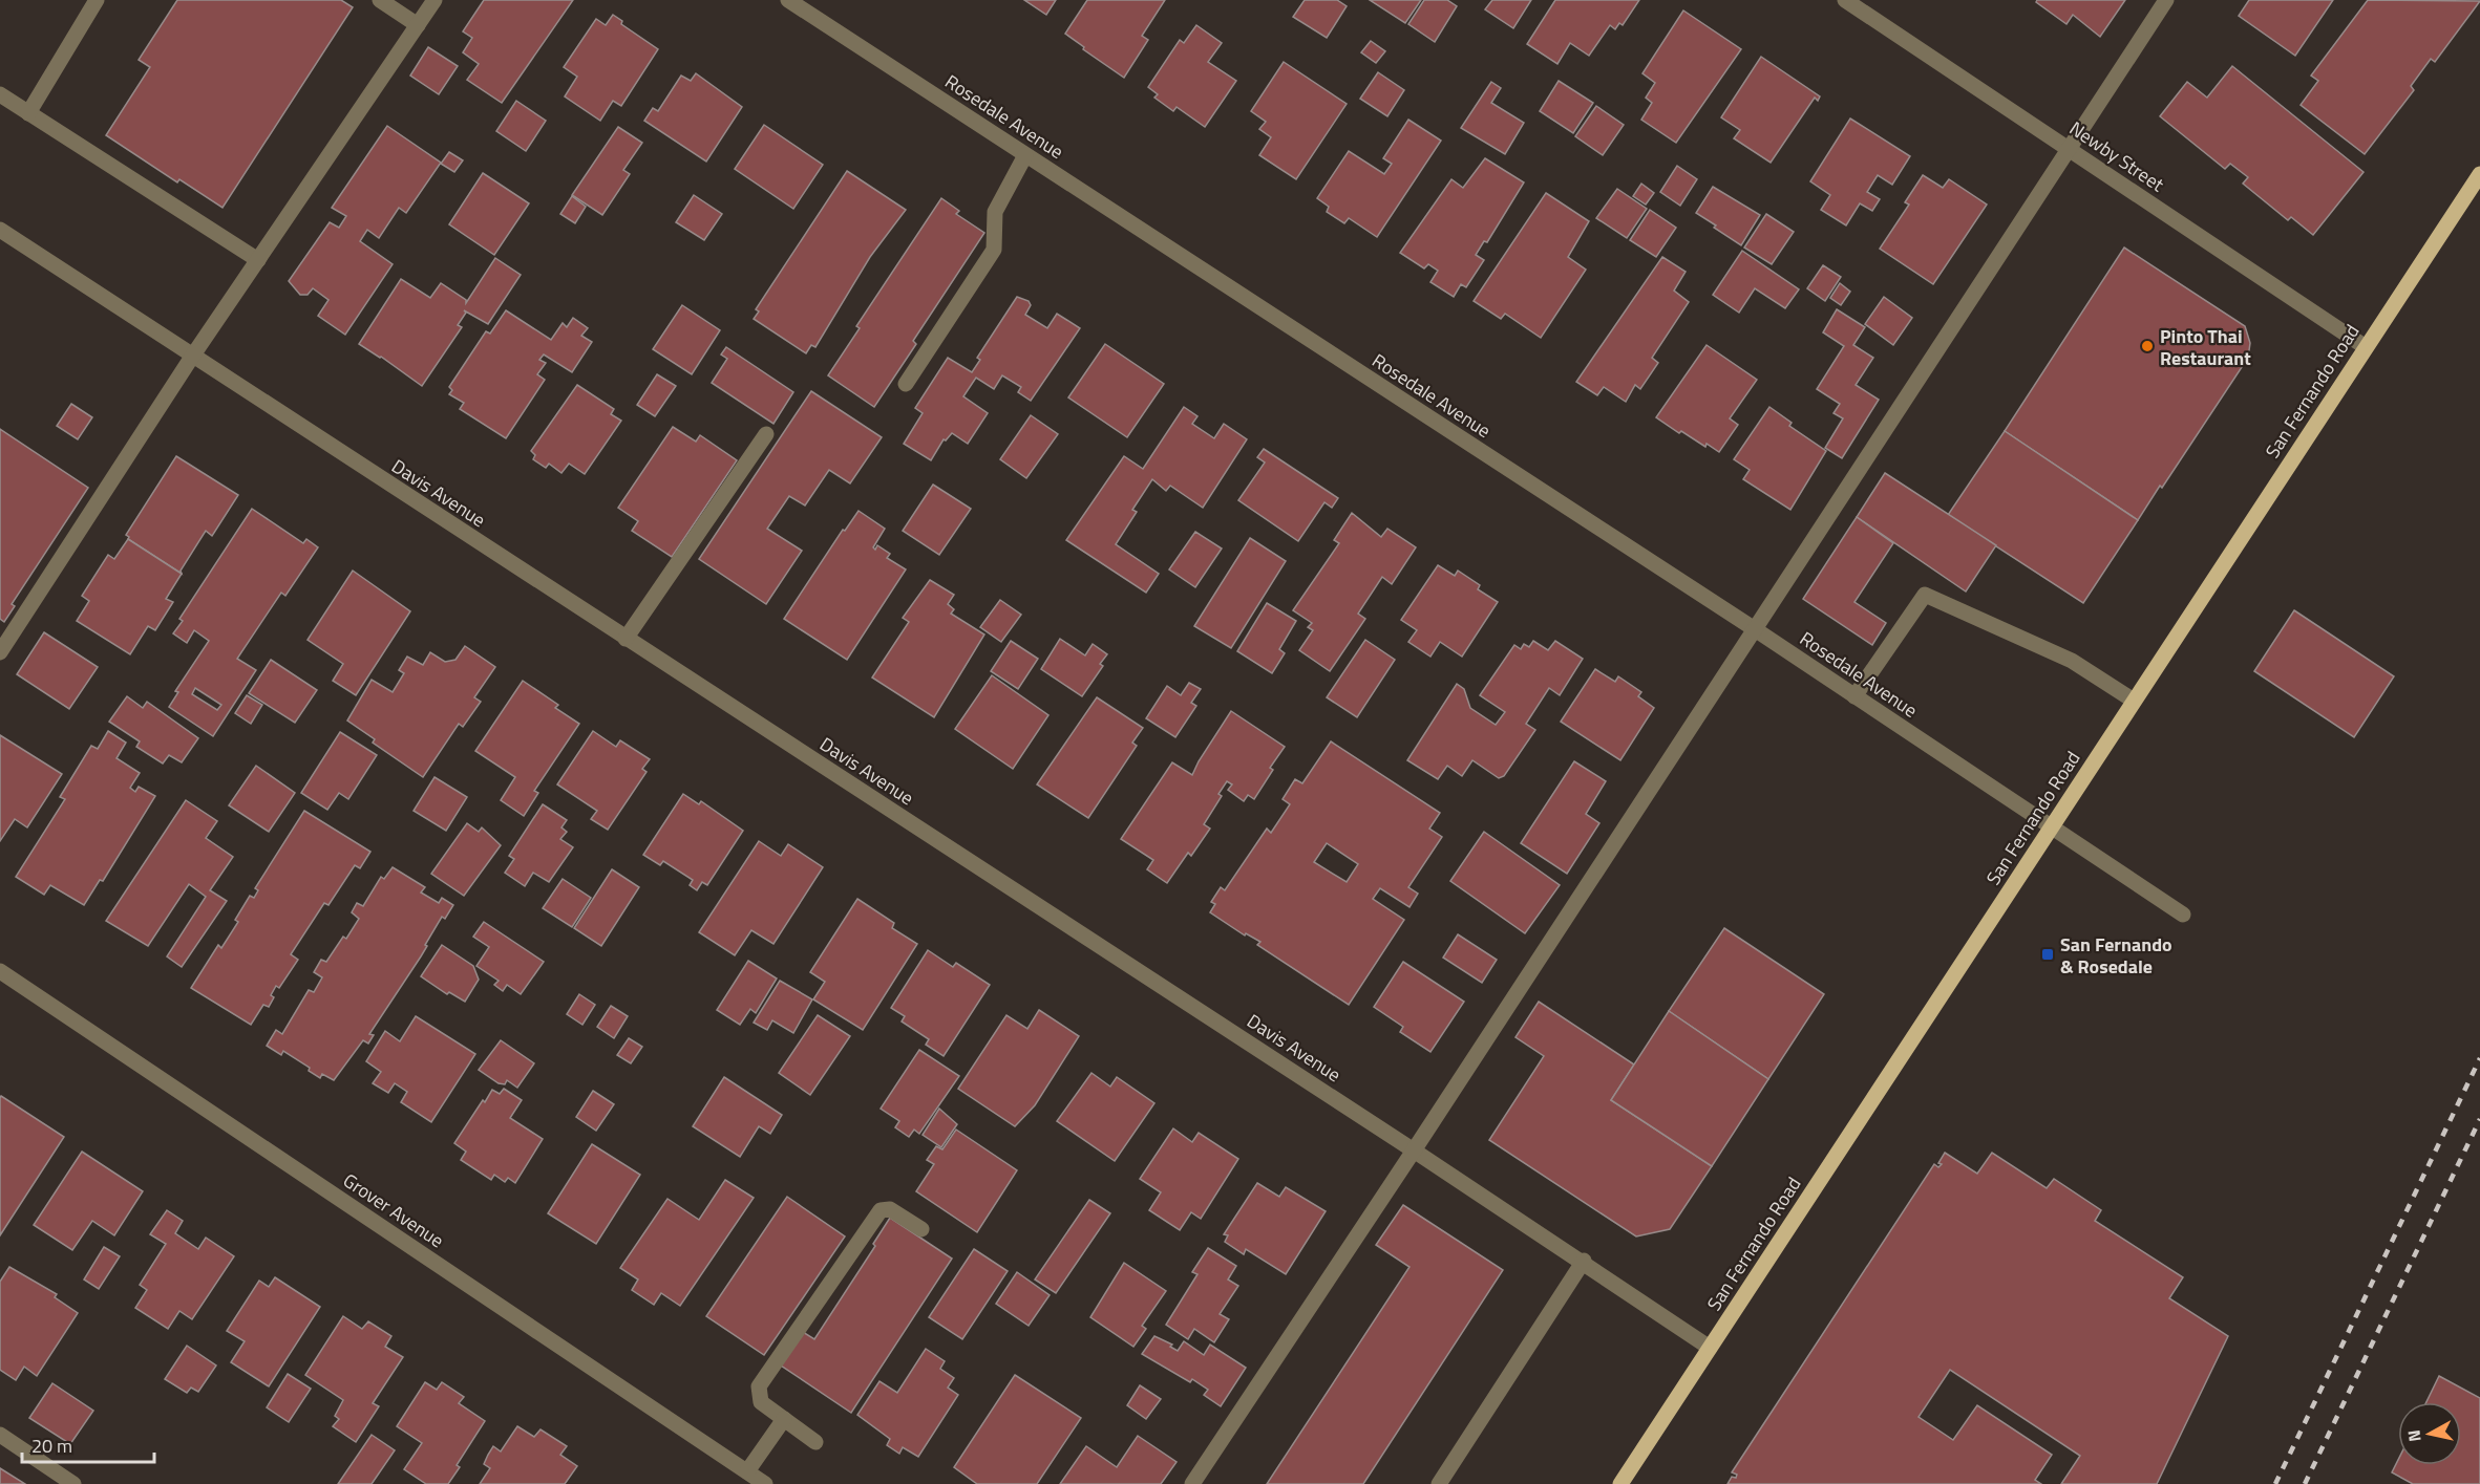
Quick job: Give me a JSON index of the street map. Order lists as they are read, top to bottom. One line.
{"streets":{"main road":["San Fernando Road"],"street":["Rosedale Avenue","Newby Street","Davis Avenue","Grover Avenue"]},"crossings":[["Rosedale Avenue","San Fernando Road"],["Newby Street","San Fernando Road"],["San Fernando Road","Davis Avenue"]],"places":{"other":["Pinto Thai Restaurant"],"transit":["San Fernando & Rosedale"]},"scale_bar":"20 m","north":"left"}
